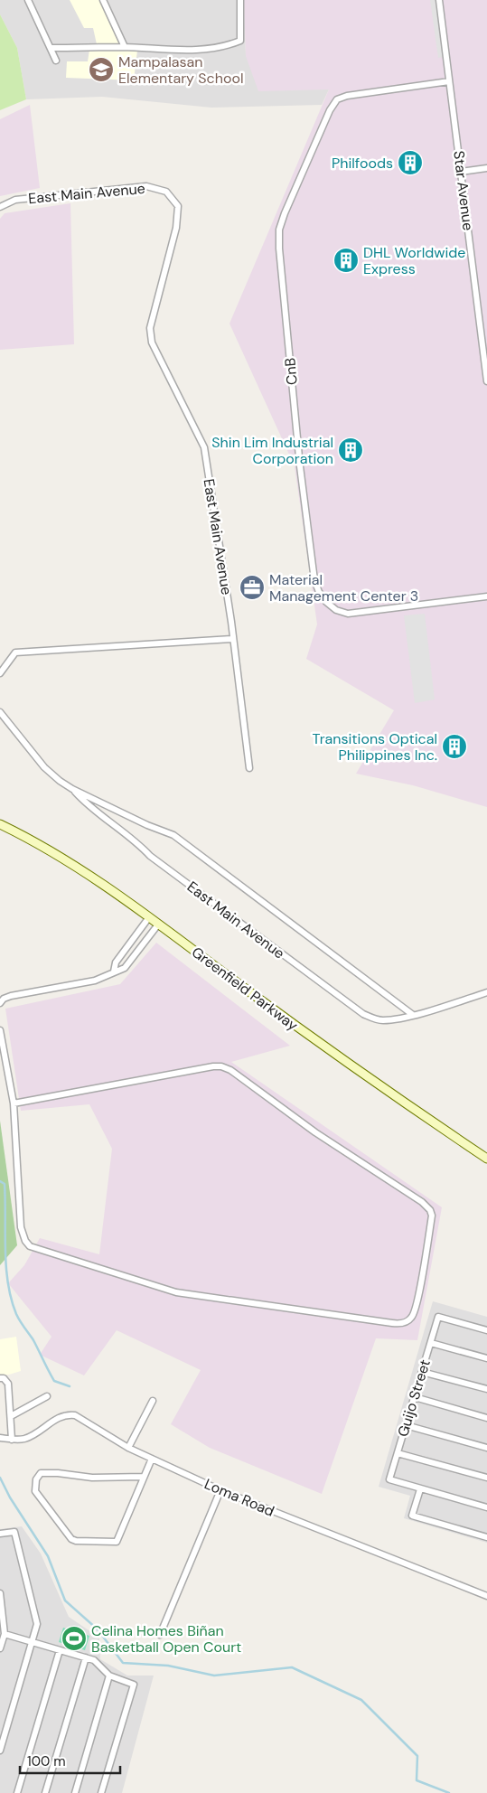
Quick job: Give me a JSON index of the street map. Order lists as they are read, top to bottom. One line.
{"streets":{"main road":["Greenfield Parkway"],"street":["Star Avenue","East Main Avenue","CnB","Guijo Street","Loma Road"]},"crossings":[["Star Avenue","CnB"]],"places":{"school or university":["Mampalasan Elementary School"],"building":["Philfoods","DHL Worldwide Express","Shin Lim Industrial Corporation","Transitions Optical Philippines Inc."],"office":["Material Management Center 3"],"sports":["Celina Homes Biñan Basketball Open Court"]},"scale_bar":"100 m"}
